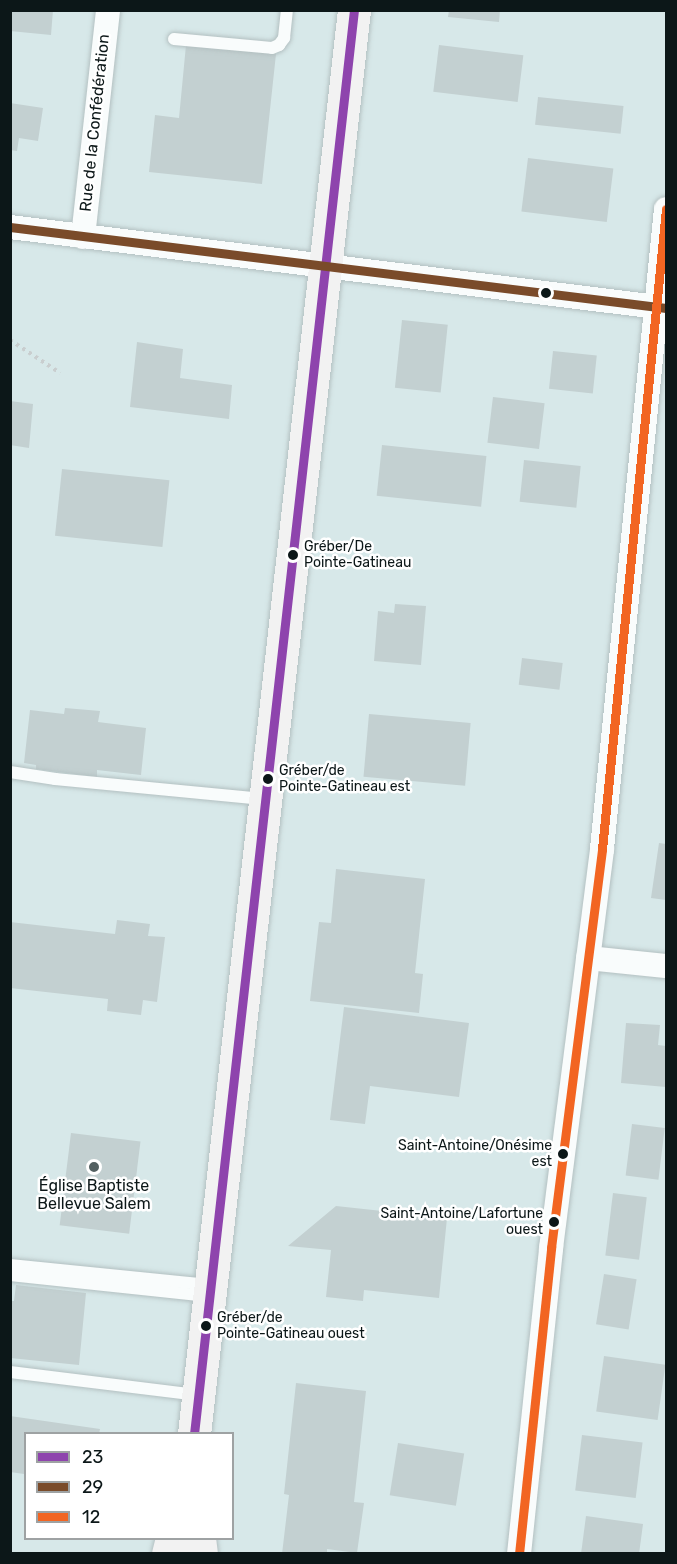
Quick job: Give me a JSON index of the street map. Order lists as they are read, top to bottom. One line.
{"streets":{"street":["Rue de la Confédération"]},"places":["Gréber/De Pointe-Gatineau","Gréber/de Pointe-Gatineau est","Saint-Antoine/Onésime est","Église Baptiste Bellevue Salem","Saint-Antoine/Lafortune ouest","Gréber/de Pointe-Gatineau ouest"],"lines":["transit line 23","transit line 12","transit line 29"],"legend":["23","29","12"]}
